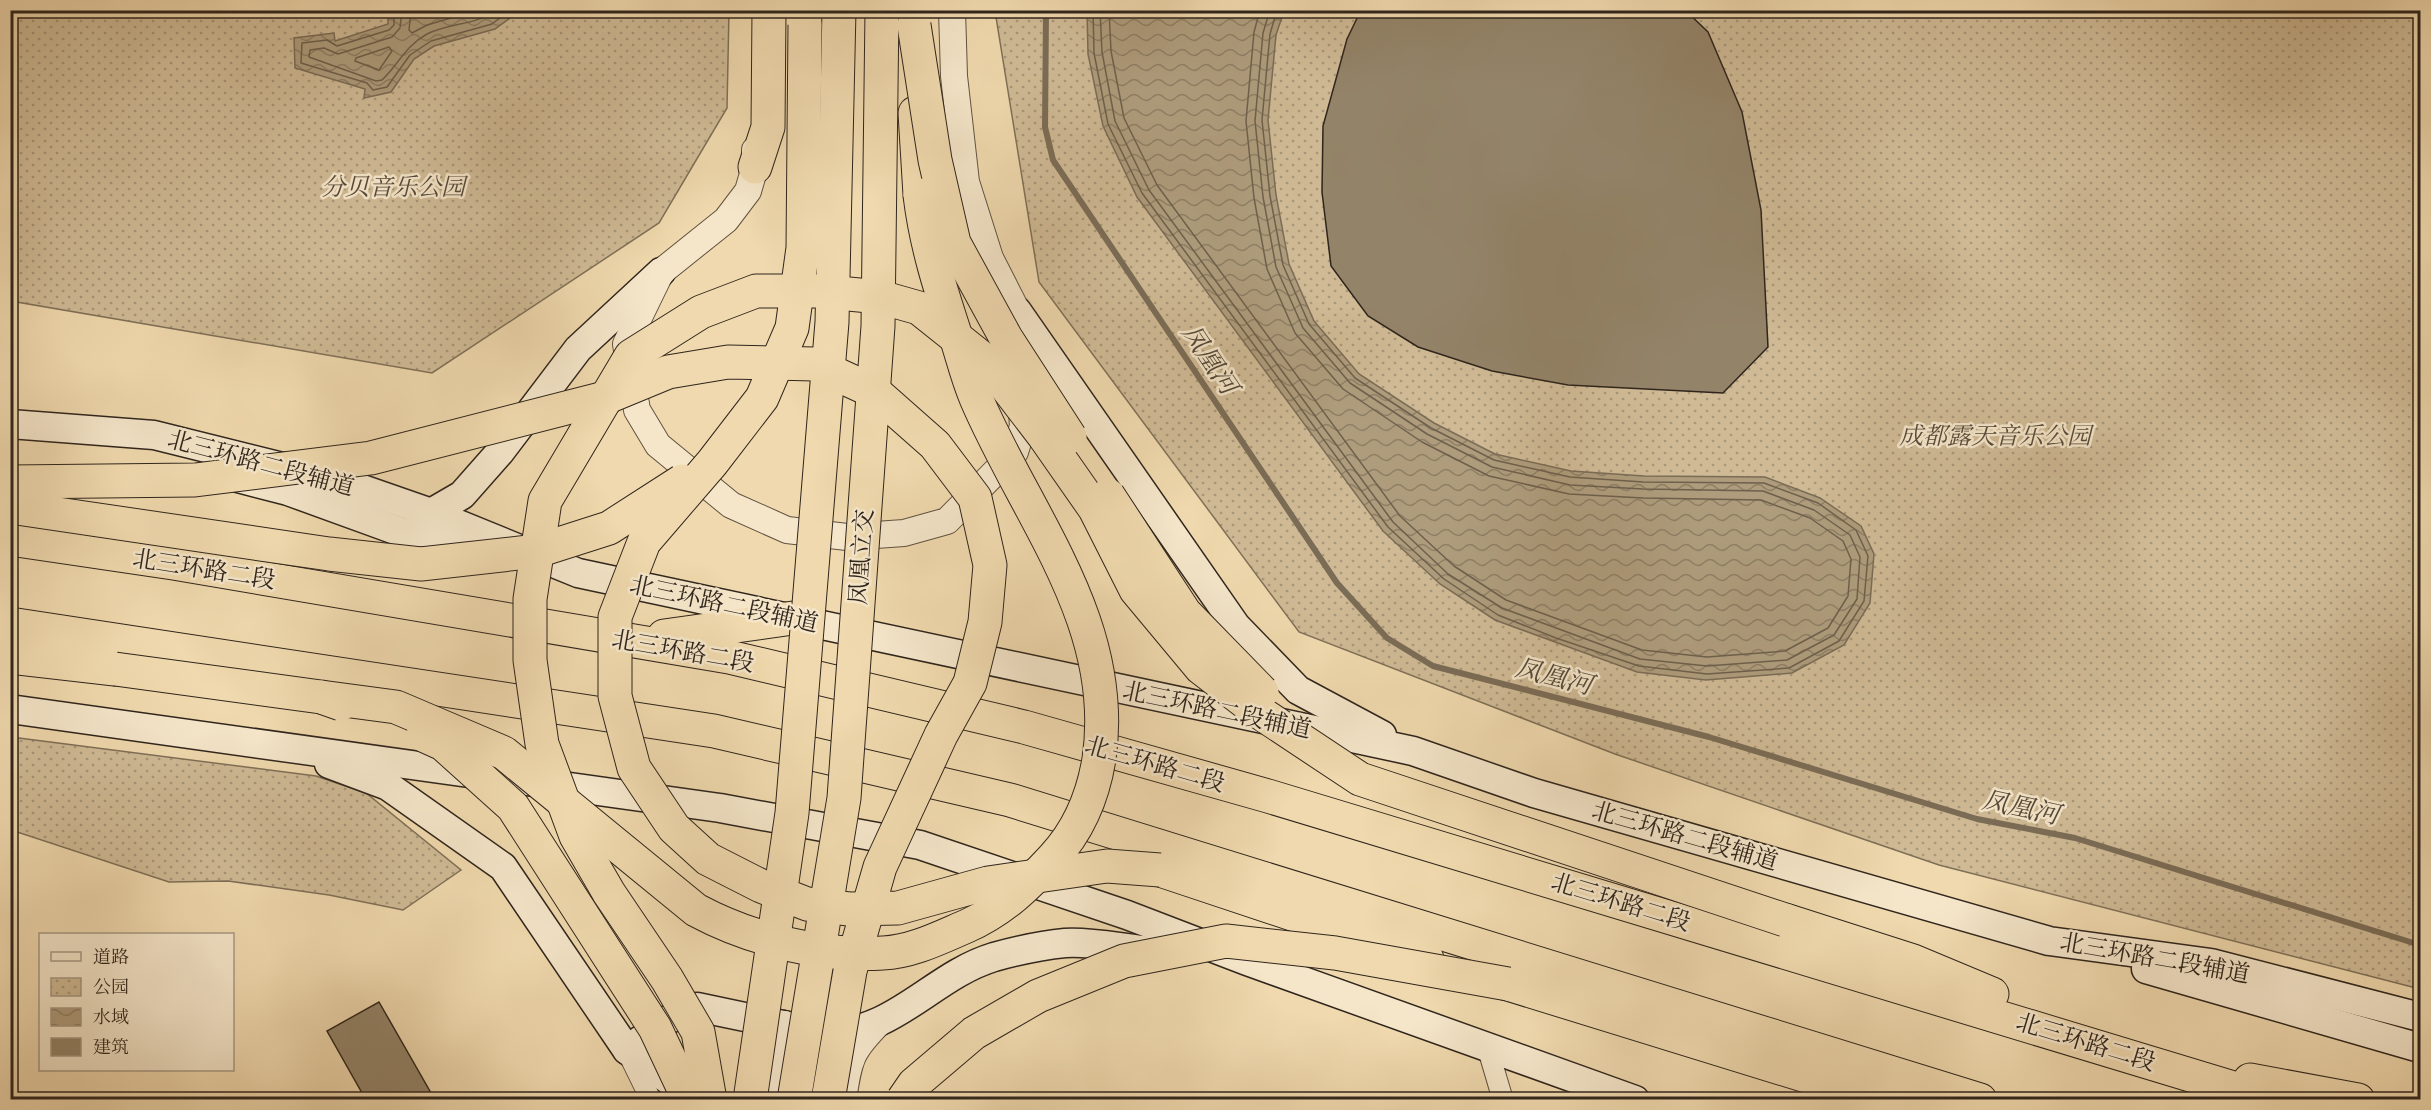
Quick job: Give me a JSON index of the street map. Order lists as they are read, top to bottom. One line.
{"streets":{"highway":["凤凰立交","北三环路二段"],"main road":["北三环路二段辅道"]},"water":["凤凰河"],"parks":["分贝音乐公园","成都露天音乐公园"],"legend":["道路","公园","水域","建筑"]}
